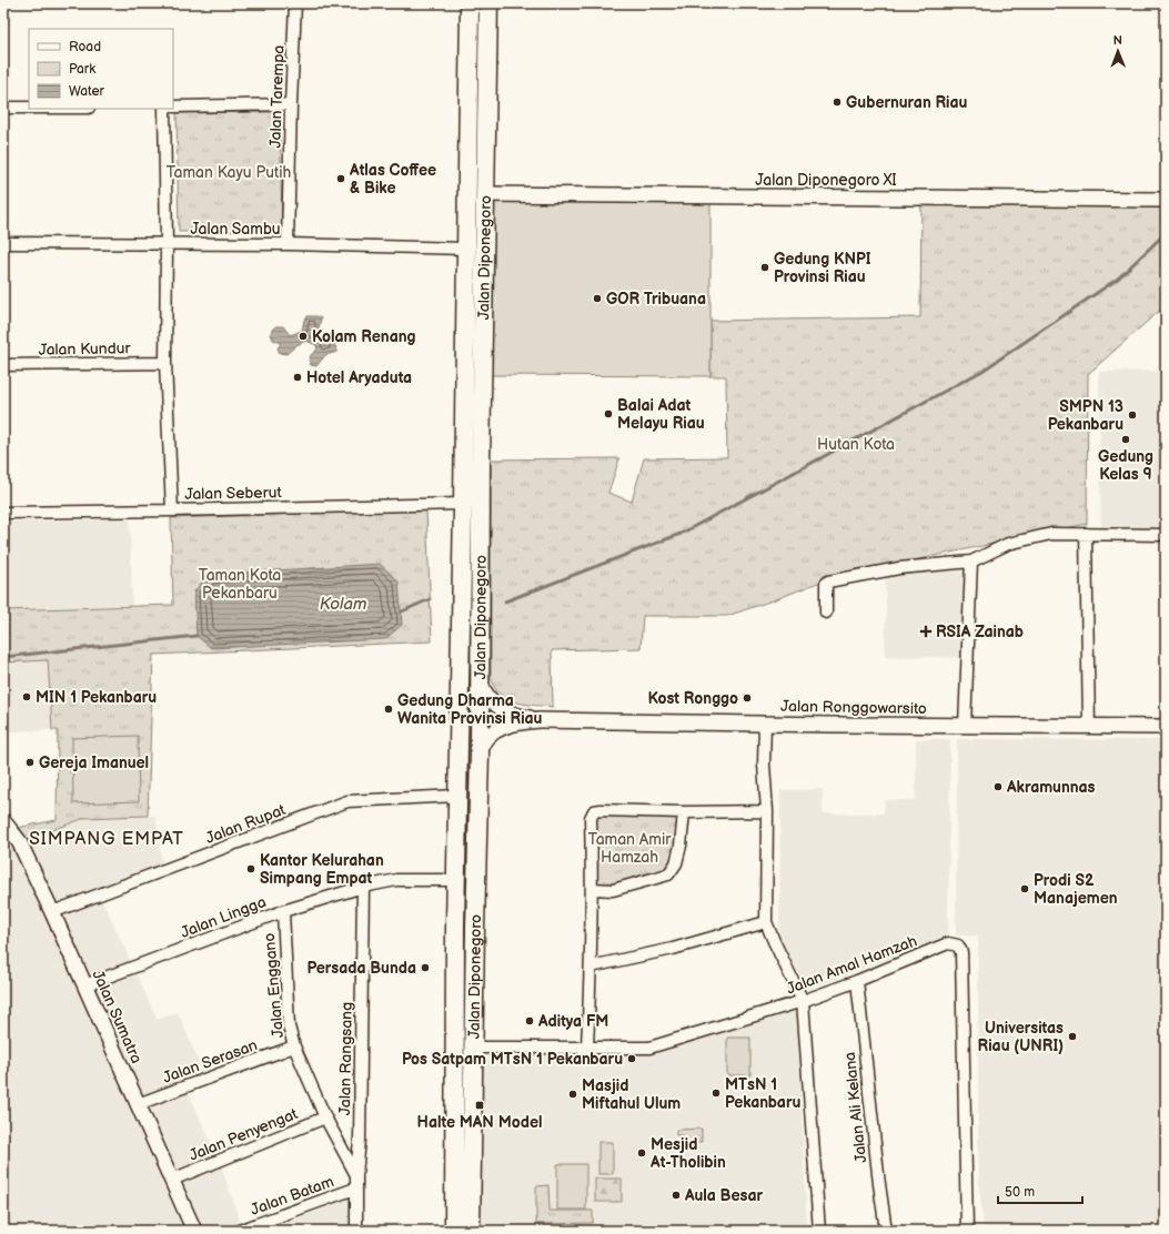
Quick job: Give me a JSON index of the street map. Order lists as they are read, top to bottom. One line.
{"streets":{"main road":["Jalan Diponegoro"],"street":["Jalan Tarempa","Jalan Diponegoro XI","Jalan Sambu","Jalan Kundur","Jalan Seberut","Jalan Ronggowarsito","Jalan Rupat","Jalan Lingga","Jalan Amal Hamzah","Jalan Enggano","Jalan Sumatra","Jalan Rangsang","Jalan Serasan","Jalan Ali Kelana","Jalan Penyengat","Jalan Batam"]},"crossings":[["Jalan Tarempa","Jalan Sambu"],["Jalan Diponegoro XI","Jalan Diponegoro"],["Jalan Sambu","Jalan Diponegoro"],["Jalan Diponegoro","Jalan Seberut"],["Jalan Diponegoro","Jalan Ronggowarsito"],["Jalan Diponegoro","Jalan Rupat"],["Jalan Diponegoro","Jalan Lingga"],["Jalan Diponegoro","Jalan Amal Hamzah"],["Jalan Rupat","Jalan Sumatra"],["Jalan Lingga","Jalan Enggano"],["Jalan Lingga","Jalan Sumatra"],["Jalan Lingga","Jalan Rangsang"],["Jalan Amal Hamzah","Jalan Ali Kelana"],["Jalan Enggano","Jalan Rangsang"],["Jalan Enggano","Jalan Serasan"],["Jalan Enggano","Jalan Penyengat"],["Jalan Sumatra","Jalan Serasan"],["Jalan Sumatra","Jalan Penyengat"],["Jalan Rangsang","Jalan Batam"]],"districts":["SIMPANG EMPAT"],"water":["Kolam"],"parks":["Taman Kayu Putih","Hutan Kota","Taman Kota Pekanbaru","Taman Amir Hamzah"],"places":{"other":["Gubernuran Riau","Atlas Coffee & Bike","Gedung KNPI Provinsi Riau","GOR Tribuana","Kolam Renang","Hotel Aryaduta","Balai Adat Melayu Riau","SMPN 13 Pekanbaru","Gedung Kelas 9","MIN 1 Pekanbaru","Kost Ronggo","Gedung Dharma Wanita Provinsi Riau","Gereja Imanuel","Akramunnas","Kantor Kelurahan Simpang Empat","Prodi S2 Manajemen","Persada Bunda","Aditya FM","Universitas Riau (UNRI)","Pos Satpam MTsN 1 Pekanbaru","MTsN 1 Pekanbaru","Masjid Miftahul Ulum","Mesjid At-Tholibin","Aula Besar"],"health":["RSIA Zainab"],"transit":["Halte MAN Model"]},"legend":["Road","Park","Water"],"scale_bar":"50 m","north":"top"}
